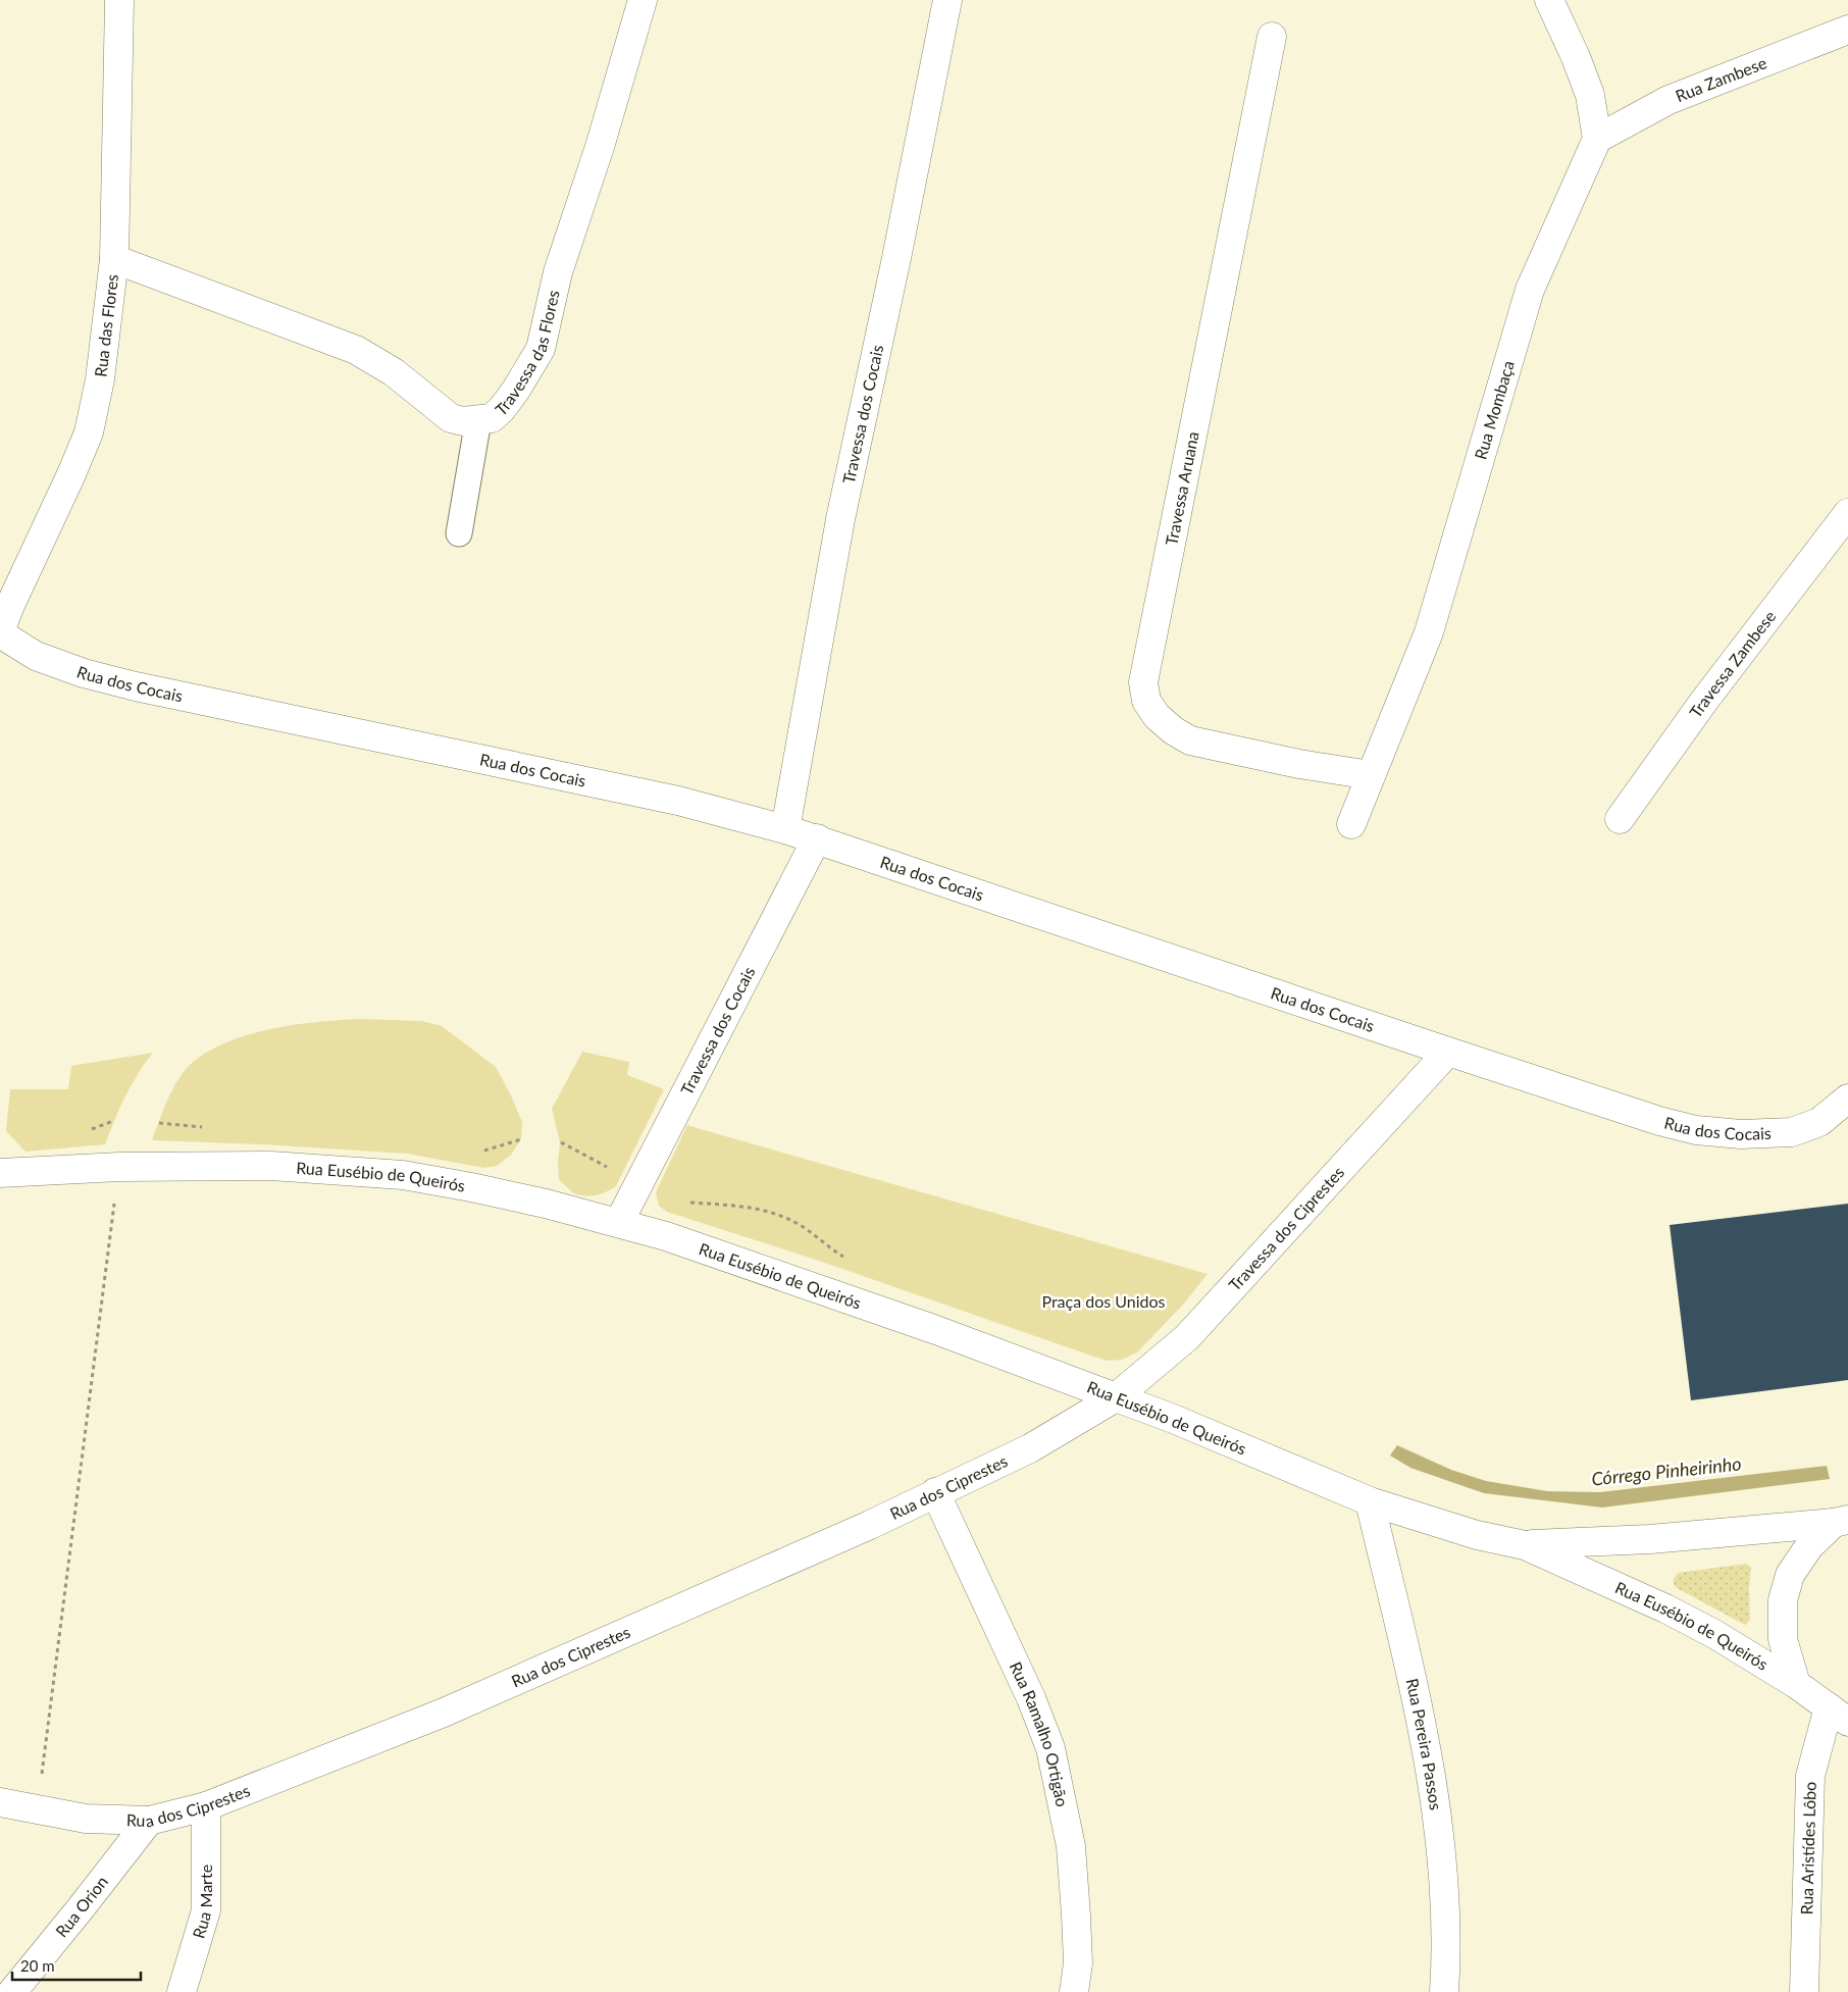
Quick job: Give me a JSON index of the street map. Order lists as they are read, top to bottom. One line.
{"streets":{"street":["Rua Zambese","Rua das Flores","Travessa das Flores","Rua Mombaça","Travessa dos Cocais","Travessa Aruana","Travessa Zambese","Rua dos Cocais","Rua Eusébio de Queirós","Travessa dos Ciprestes","Rua dos Ciprestes","Rua Ramalho Ortigão","Rua Pereira Passos","Rua Aristídes Lôbo","Rua Marte","Rua Orion"]},"crossings":[["Rua Zambese","Rua Mombaça"],["Rua das Flores","Travessa das Flores"],["Rua das Flores","Rua dos Cocais"],["Rua Mombaça","Travessa Aruana"],["Travessa dos Cocais","Rua dos Cocais"],["Travessa dos Cocais","Rua Eusébio de Queirós"],["Rua dos Cocais","Travessa dos Ciprestes"],["Rua Eusébio de Queirós","Travessa dos Ciprestes"],["Rua Eusébio de Queirós","Rua dos Ciprestes"],["Rua Eusébio de Queirós","Rua Pereira Passos"],["Rua Eusébio de Queirós","Rua Aristídes Lôbo"],["Travessa dos Ciprestes","Rua dos Ciprestes"],["Rua dos Ciprestes","Rua Ramalho Ortigão"],["Rua dos Ciprestes","Rua Marte"],["Rua dos Ciprestes","Rua Orion"]],"water":["Córrego Pinheirinho"],"parks":["Praça dos Unidos"],"scale_bar":"20 m"}
